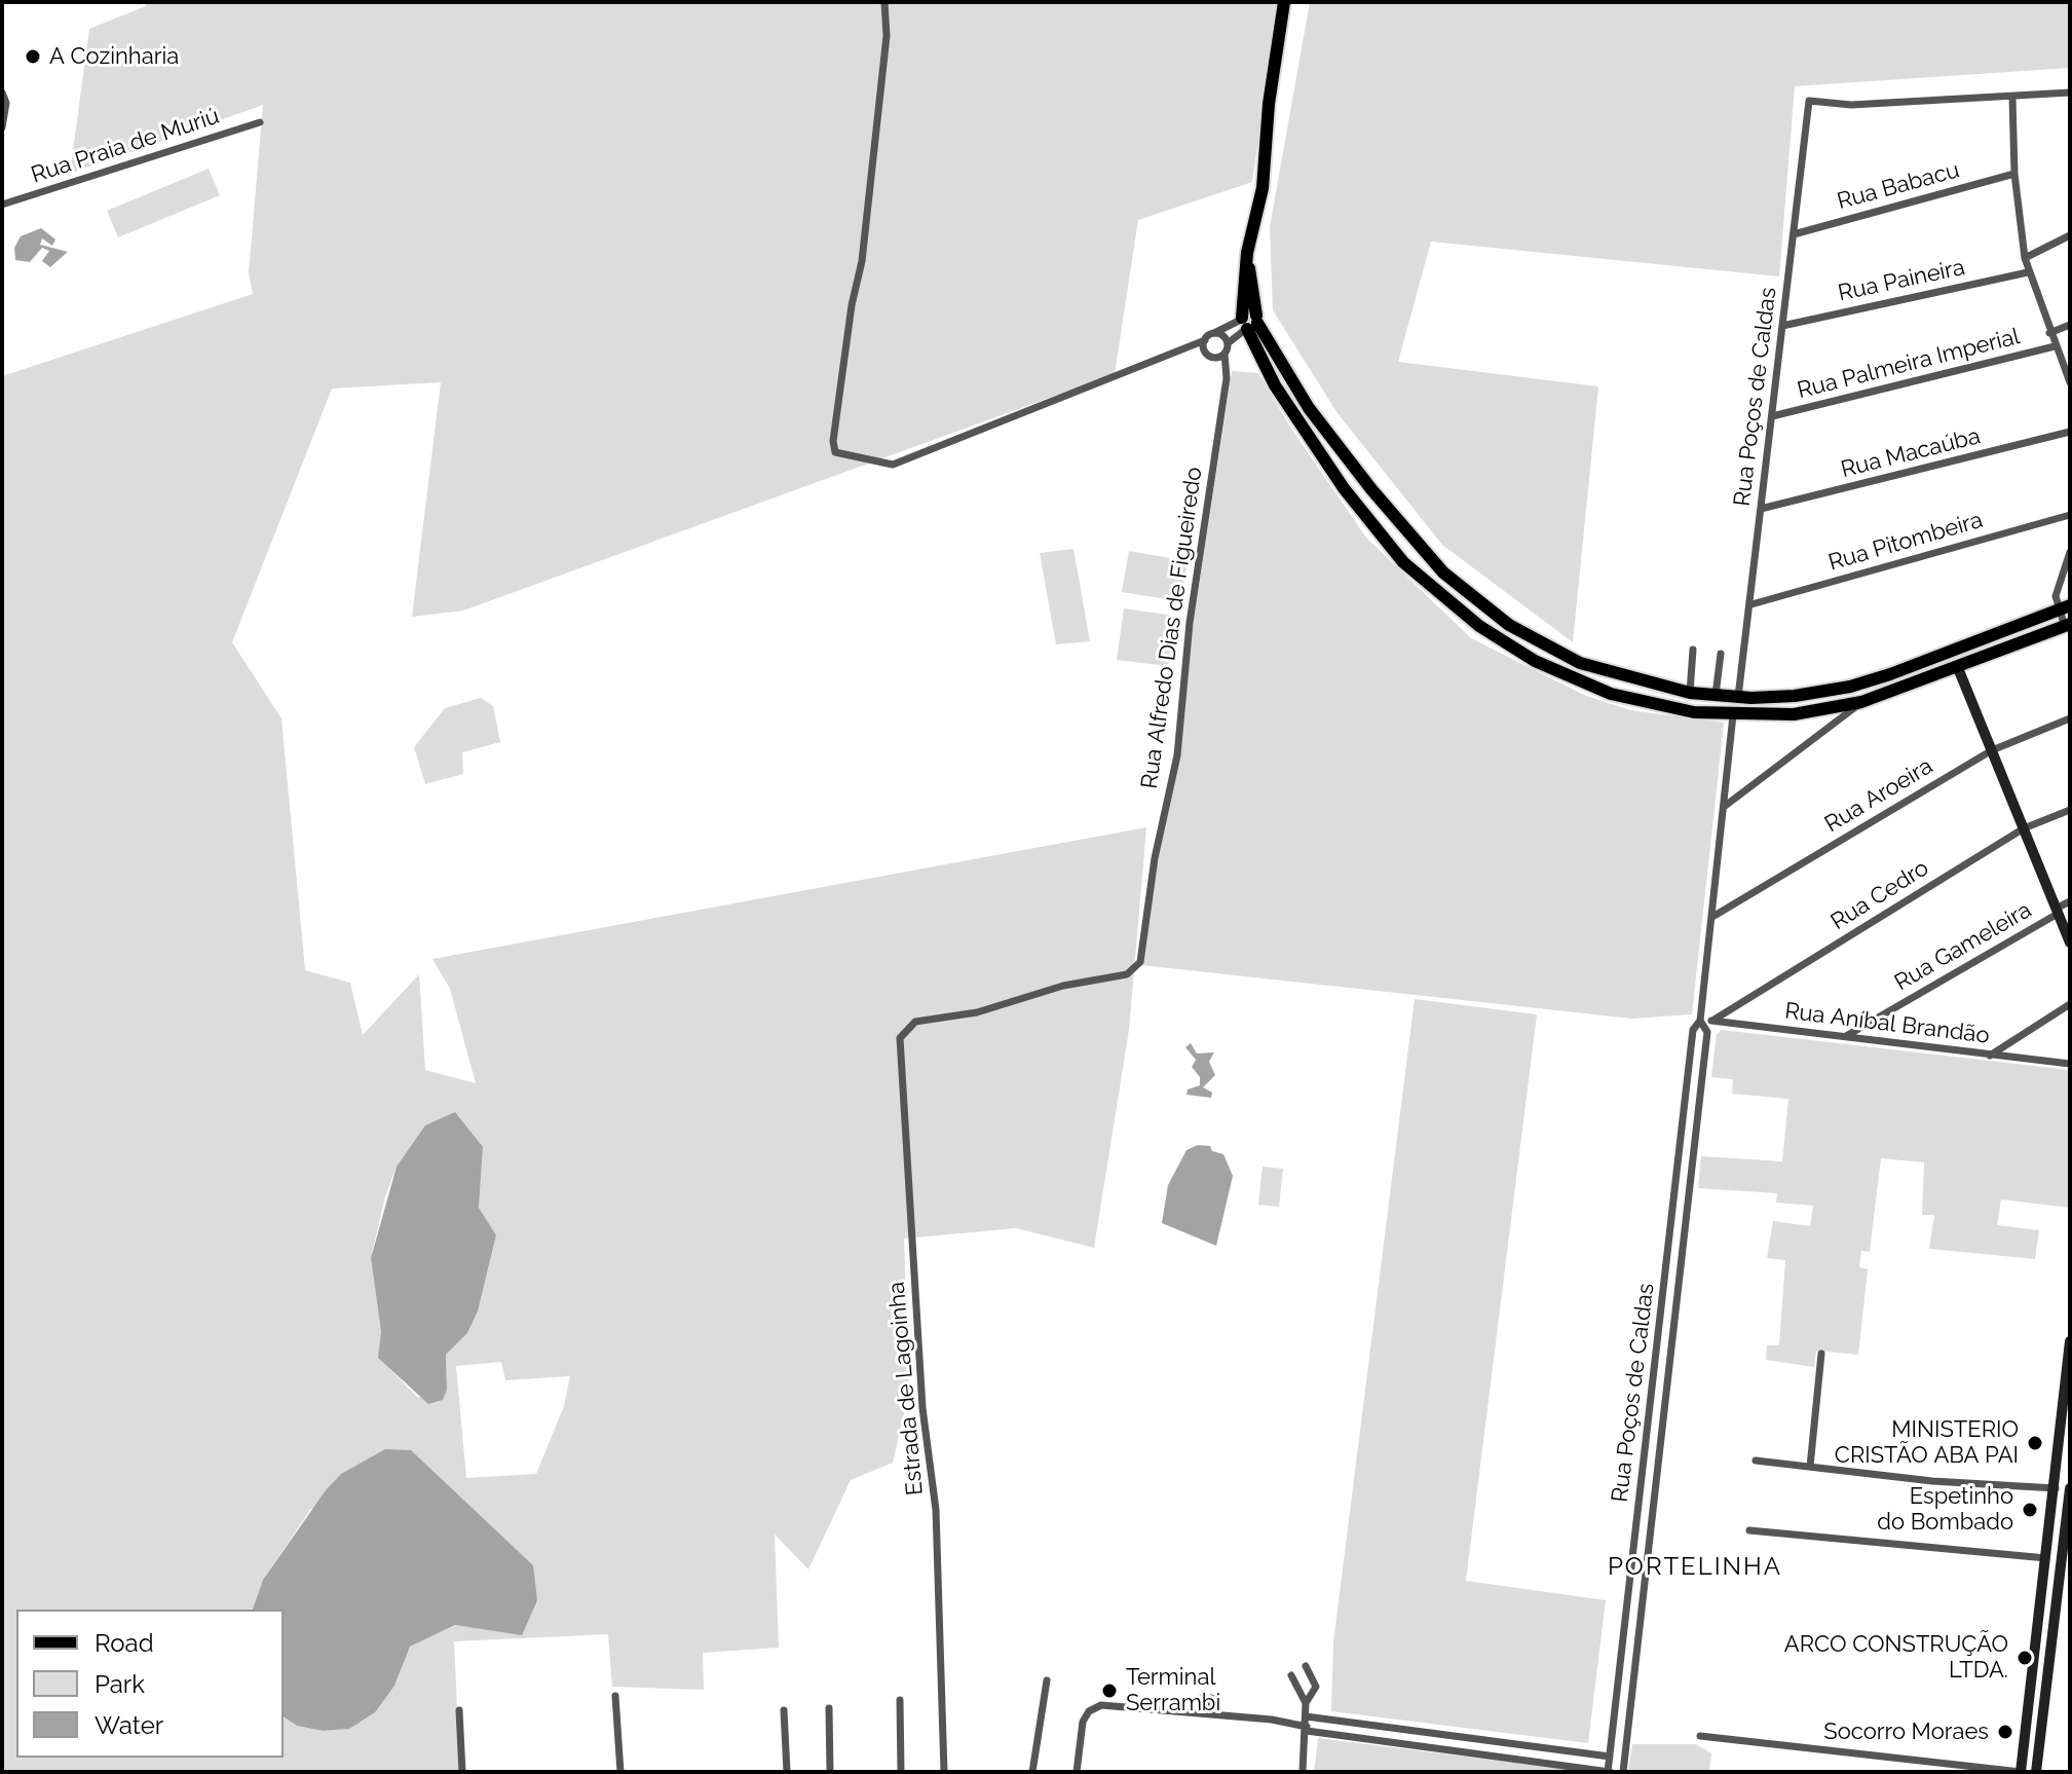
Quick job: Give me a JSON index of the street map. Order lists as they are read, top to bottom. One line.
{"streets":{"street":["Rua Praia de Muriú","Rua Babacu","Rua Paineira","Rua Palmeira Imperial","Rua Poços de Caldas","Rua Macaúba","Rua Pitombeira","Rua Alfredo Dias de Figueiredo","Rua Aroeira","Rua Cedro","Rua Gameleira","Rua Aníbal Brandão","Estrada de Lagoinha"]},"crossings":[["Rua Babacu","Rua Poços de Caldas"],["Rua Paineira","Rua Poços de Caldas"],["Rua Palmeira Imperial","Rua Poços de Caldas"],["Rua Poços de Caldas","Rua Macaúba"],["Rua Poços de Caldas","Rua Pitombeira"],["Rua Poços de Caldas","Rua Aroeira"],["Rua Poços de Caldas","Rua Aníbal Brandão"],["Rua Alfredo Dias de Figueiredo","Estrada de Lagoinha"],["Rua Cedro","Rua Aníbal Brandão"],["Rua Gameleira","Rua Aníbal Brandão"]],"districts":["PORTELINHA"],"places":["A Cozinharia","MINISTERIO CRISTÃO ABA PAI","Espetinho do Bombado","ARCO CONSTRUÇÃO LTDA.","Terminal Serrambi","Socorro Moraes"],"legend":["Road","Park","Water"]}
